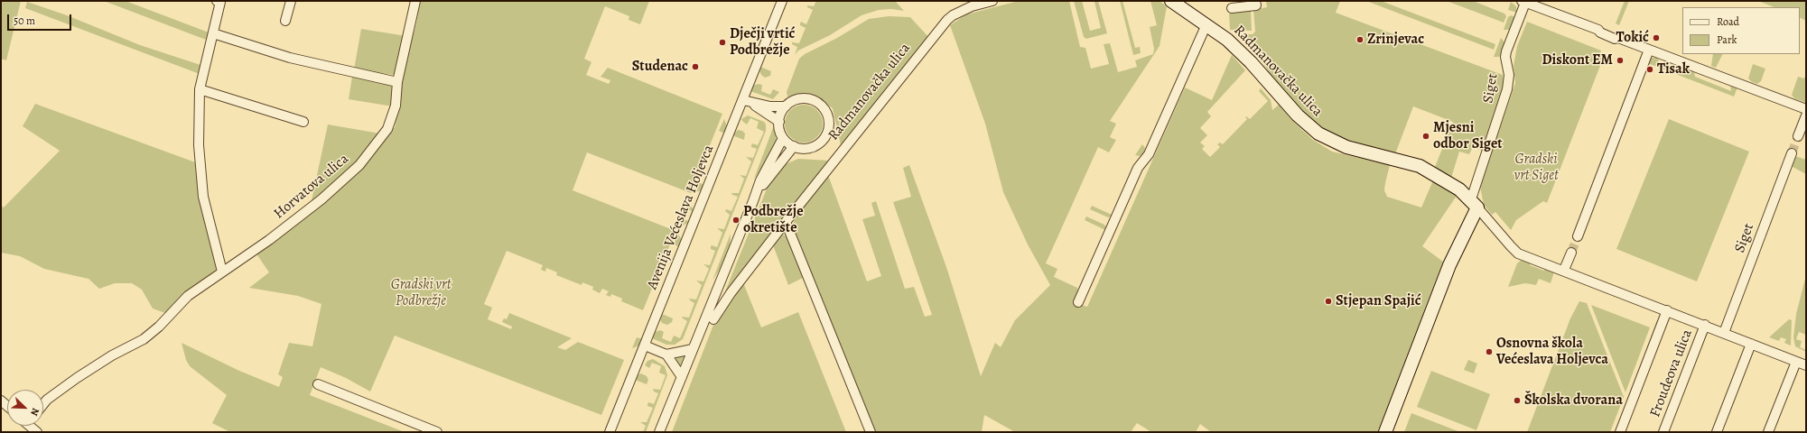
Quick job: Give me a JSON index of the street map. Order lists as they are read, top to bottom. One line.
{"streets":{"street":["Radmanovačka ulica","Siget","Horvatova ulica","Avenija Većeslava Holjevca","Froudeova ulica"]},"crossings":[["Radmanovačka ulica","Siget"]],"parks":["Gradski vrt Siget","Gradski vrt Podbrežje"],"places":["Tokić","Zrinjevac","Dječji vrtić Podbrežje","Diskont EM","Studenac","Tisak","Mjesni odbor Siget","Podbrežje okretište","Stjepan Spajić","Osnovna škola Većeslava Holjevca","Školska dvorana"],"legend":["Road","Park"],"scale_bar":"50 m","north":"bottom right"}
